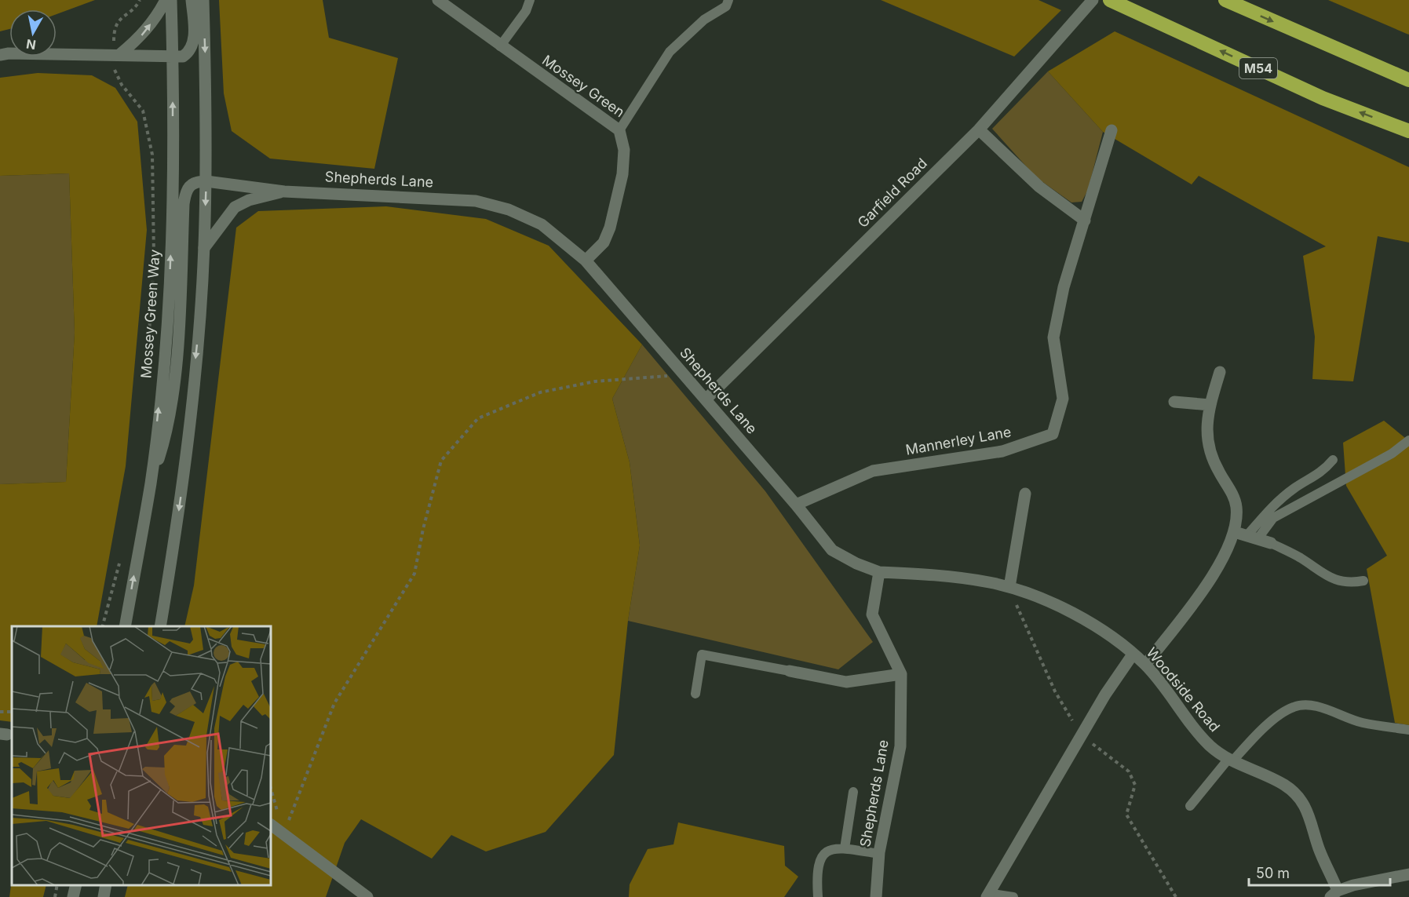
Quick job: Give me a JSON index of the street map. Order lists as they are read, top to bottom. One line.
{"streets":{"highway":["M54"],"street":["Mossey Green","Shepherds Lane","Garfield Road","Mossey Green Way","Mannerley Lane","Woodside Road"]},"crossings":[["Mossey Green","Shepherds Lane"],["Shepherds Lane","Garfield Road"],["Shepherds Lane","Mannerley Lane"],["Shepherds Lane","Woodside Road"]],"scale_bar":"50 m","north":"bottom"}
